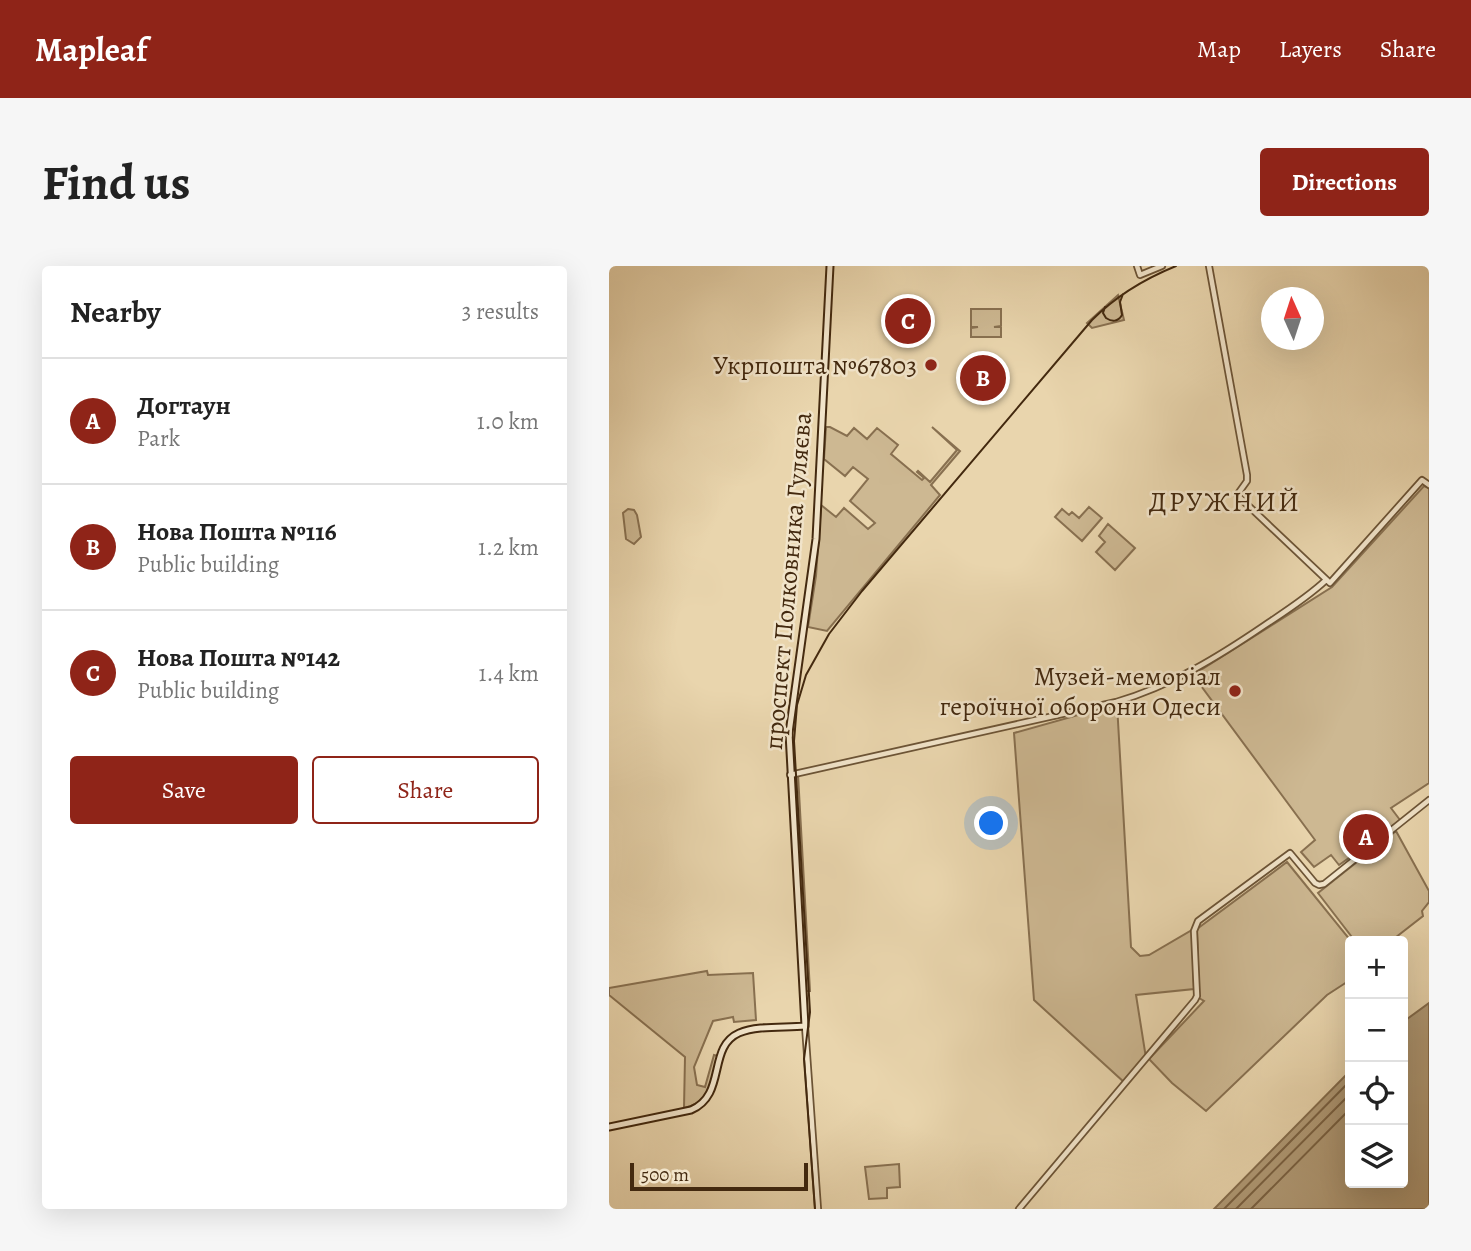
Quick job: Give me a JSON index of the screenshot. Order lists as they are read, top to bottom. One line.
{"streets":{"main road":["проспект Полковника Гуляєва"]},"districts":["ДРУЖНИЙ"],"places":["Укрпошта №67803","Музей-меморіал героїчної оборони Одеси"],"scale_bar":"500 m","north":"top","page":{"header":"Mapleaf","nav":["Map","Layers","Share"],"buttons":["Directions",["Save","Share"]],"title":"Find us","heading":["Nearby","3 results"],"pins":["C","B","A"],"list":[{"mark":"A","name":"Догтаун","note":"Park","value":"1.0 km"},{"mark":"B","name":"Нова Пошта №116","note":"Public building","value":"1.2 km"},{"mark":"C","name":"Нова Пошта №142","note":"Public building","value":"1.4 km"}],"map_buttons":["+","−"],"scale":"500 m"}}
